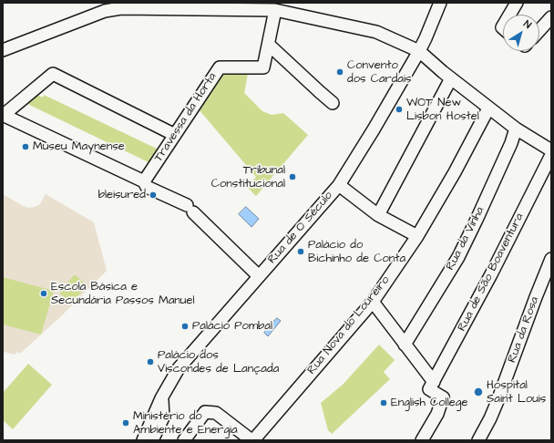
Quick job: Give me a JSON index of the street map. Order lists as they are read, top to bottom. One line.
{"streets":{"street":["Travessa da Horta","Rua de O Século","Rua da Vinha","Rua de São Boaventura","Rua Nova do Loureiro","Rua da Rosa"]},"places":["Convento dos Cardais","WOT New Lisbon Hostel","Museu Maynense","Tribunal Constitucional","bleisured","Palácio do Bichinho de Conta","Escola Básica e Secundária Passos Manuel","Palácio Pombal","Palácio dos Viscondes de Lançada","Hospital Saint Louis","English College","Ministério do Ambiente e Energia"],"north":"top right"}
